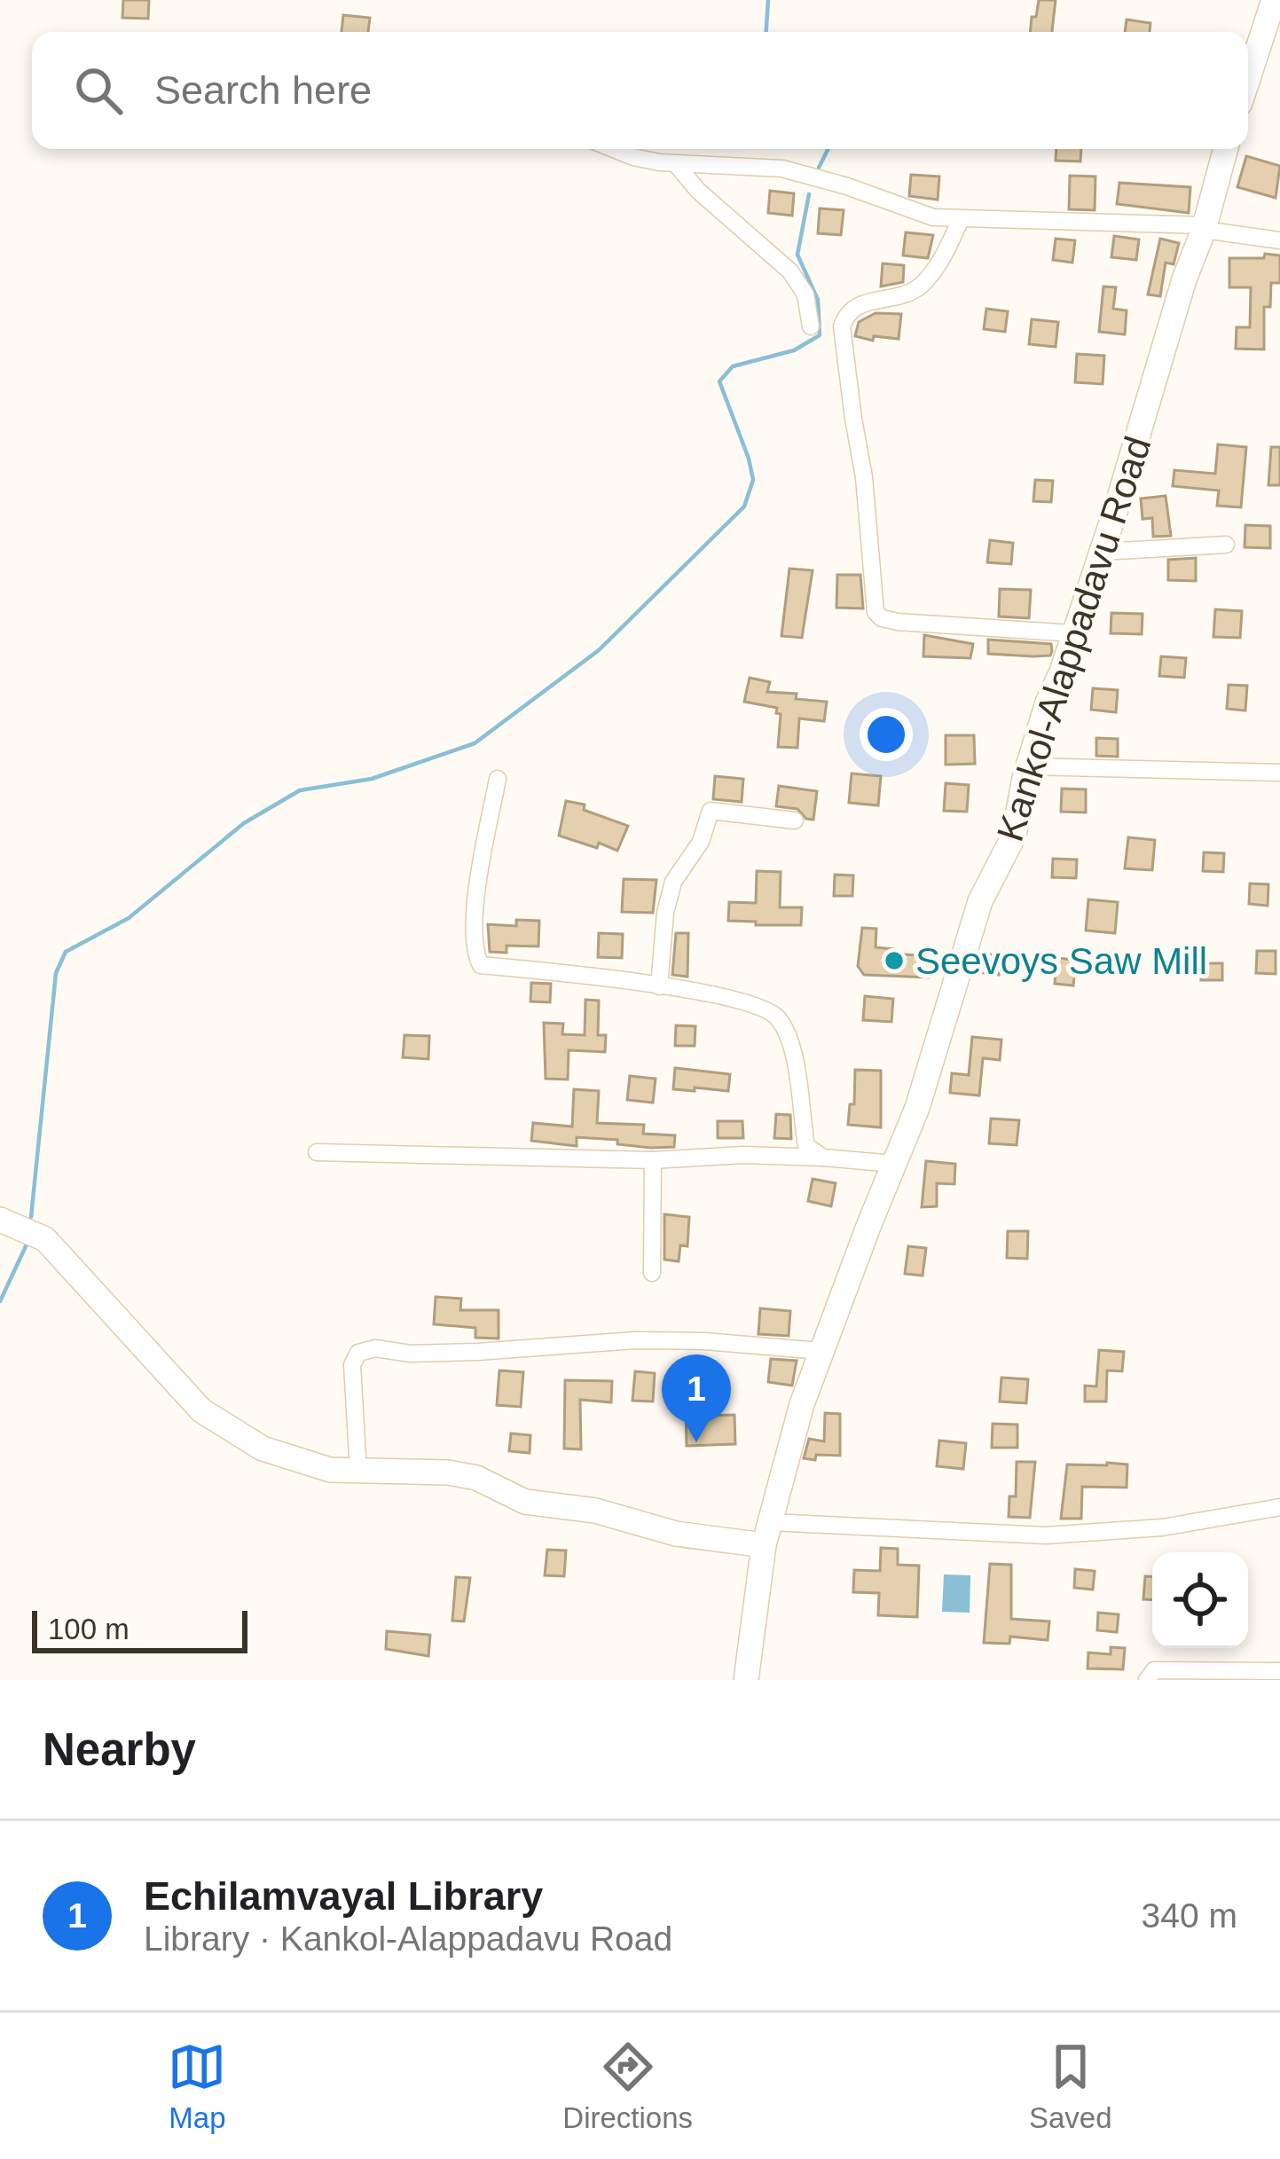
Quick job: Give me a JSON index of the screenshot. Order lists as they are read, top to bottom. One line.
{"streets":{"main road":["Kankol-Alappadavu Road"]},"places":["Seevoys Saw Mill"],"scale_bar":"100 m","page":{"search":"Search here","pins":"1","scale":"100 m","heading":"Nearby","list":[{"mark":"1","name":"Echilamvayal Library","note":"Library · Kankol-Alappadavu Road","value":"340 m"}],"nav":["Map","Directions","Saved"]}}
